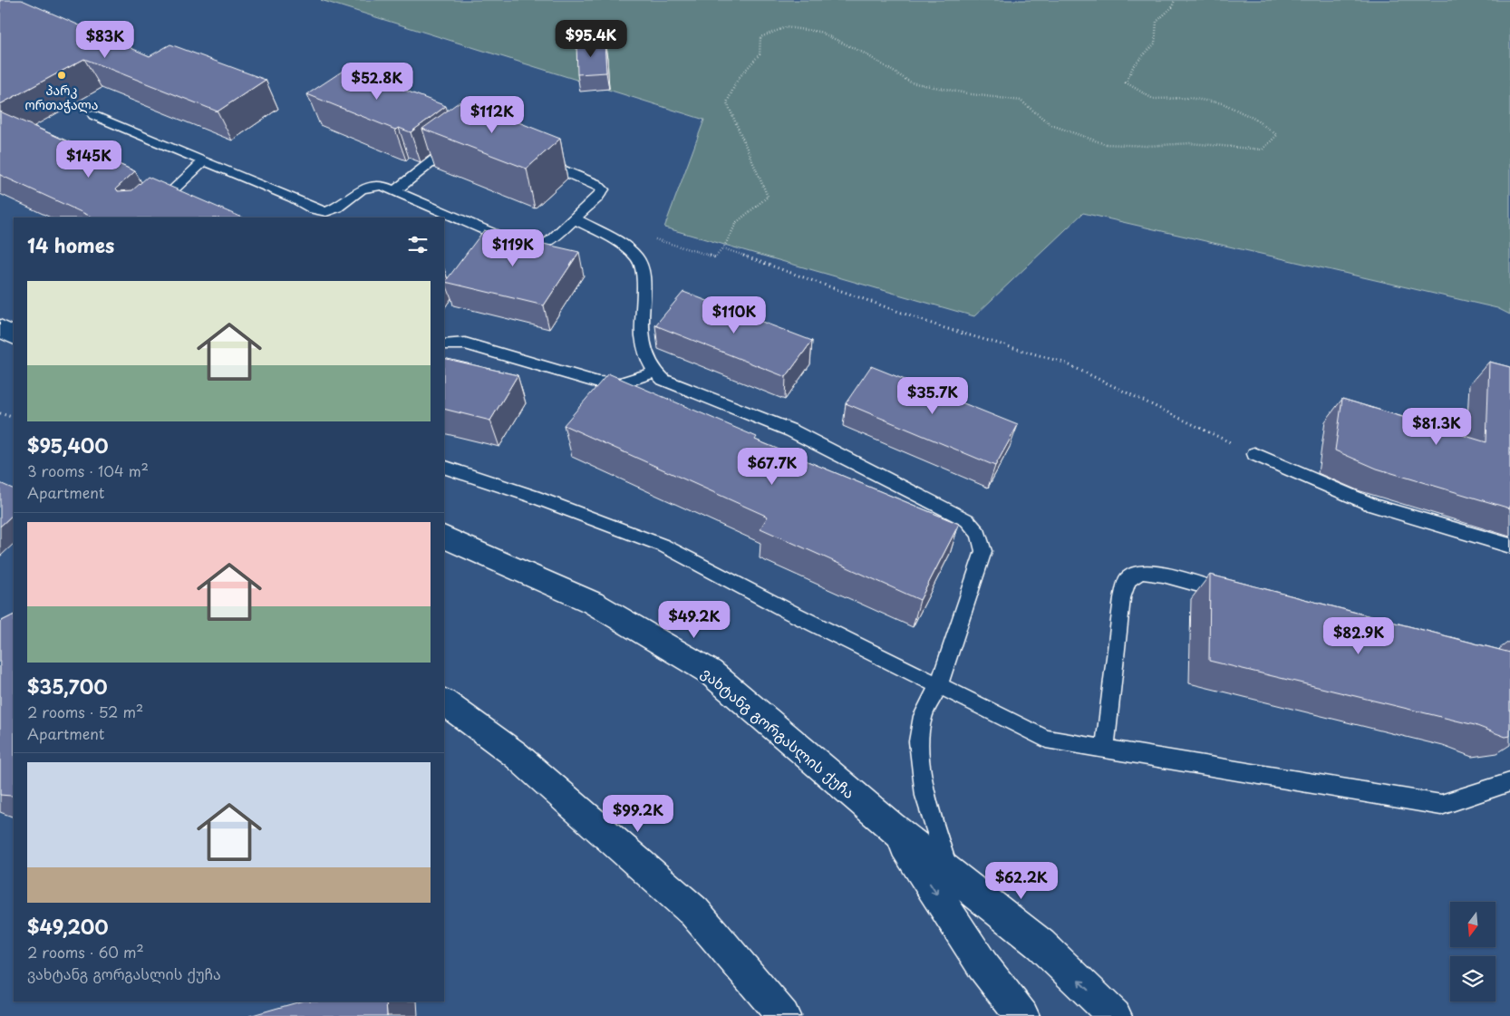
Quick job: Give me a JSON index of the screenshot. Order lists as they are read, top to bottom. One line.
{"streets":{"street":["ვახტანგ გორგასლის ქუჩა"]},"places":["პარკ ორთაჭალა"],"north":"bottom","page":{"price":["$95.4K","$83K","$52.8K","$112K","$145K","$119K","$110K","$35.7K","$81.3K","$67.7K","$49.2K","$82.9K","$99.2K","$62.2K"],"heading":"14 homes","list":[{"name":"$95,400","note":"3 rooms · 104 m² · Apartment"},{"name":"$35,700","note":"2 rooms · 52 m² · Apartment"},{"name":"$49,200","note":"2 rooms · 60 m² · ვახტანგ გორგასლის ქუჩა"}]}}
